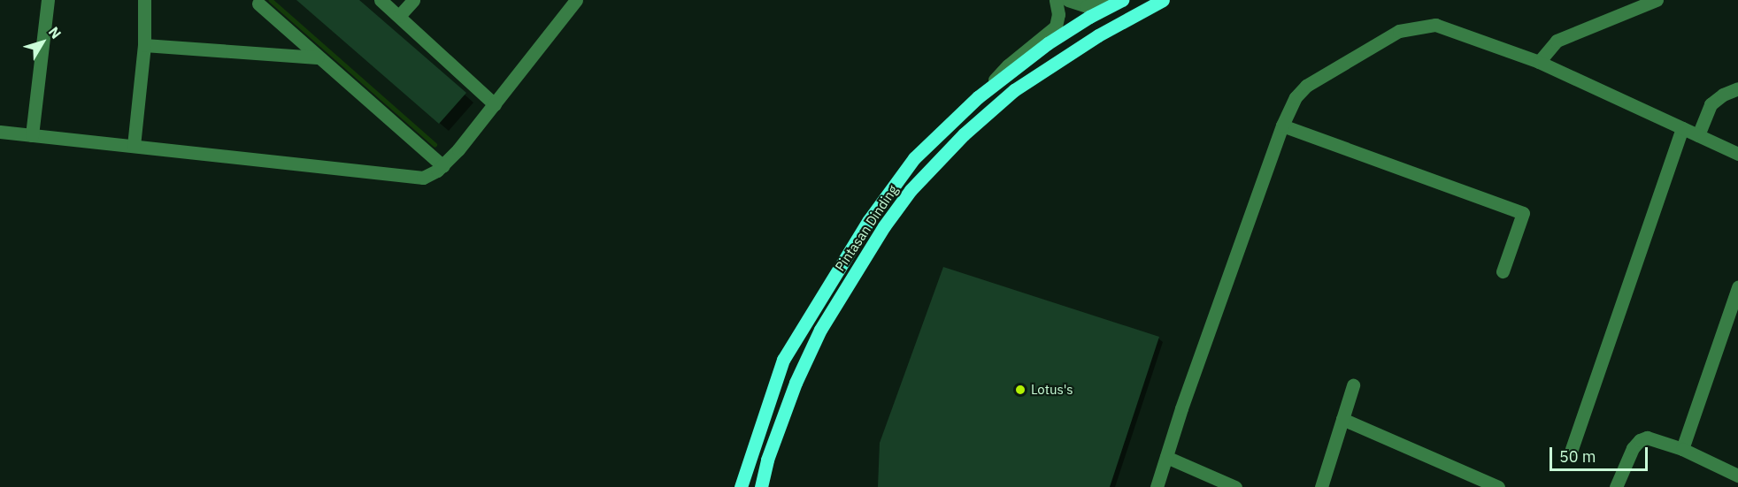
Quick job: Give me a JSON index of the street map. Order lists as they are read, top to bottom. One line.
{"streets":{"main road":["Pintasan Dinding"]},"places":["Lotus's"],"scale_bar":"50 m","north":"top right"}
